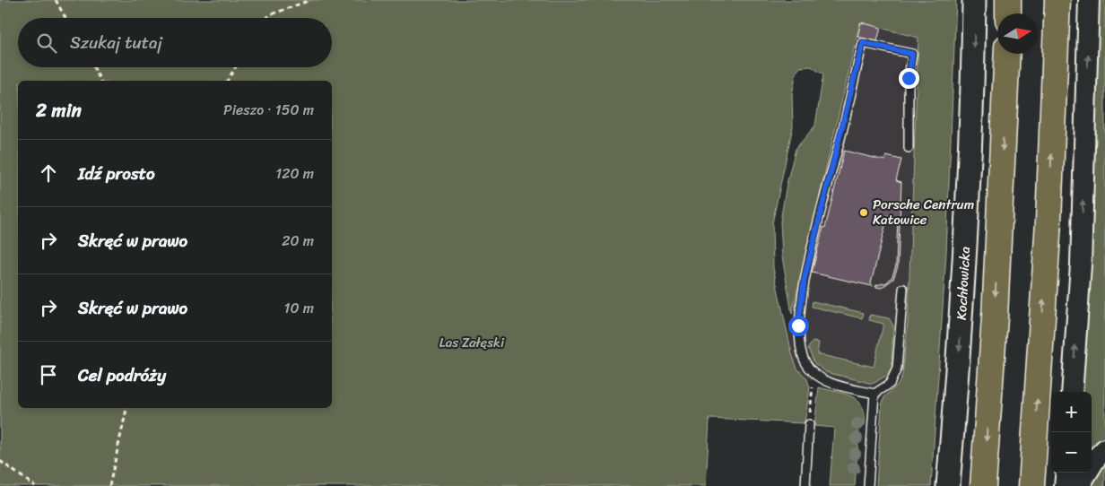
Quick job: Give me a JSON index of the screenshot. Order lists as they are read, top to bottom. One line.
{"streets":{"main road":["Kochłowicka"]},"one_way":["Kochłowicka"],"parks":["Las Załęski"],"places":["Porsche Centrum Katowice"],"north":"right","page":{"search":"Szukaj tutaj","heading":["2 min","Pieszo · 150 m"],"list":[["Idź prosto","120 m"],["Skręć w prawo","20 m"],["Skręć w prawo","10 m"],"Cel podróży"],"map_buttons":["+","−"]}}
